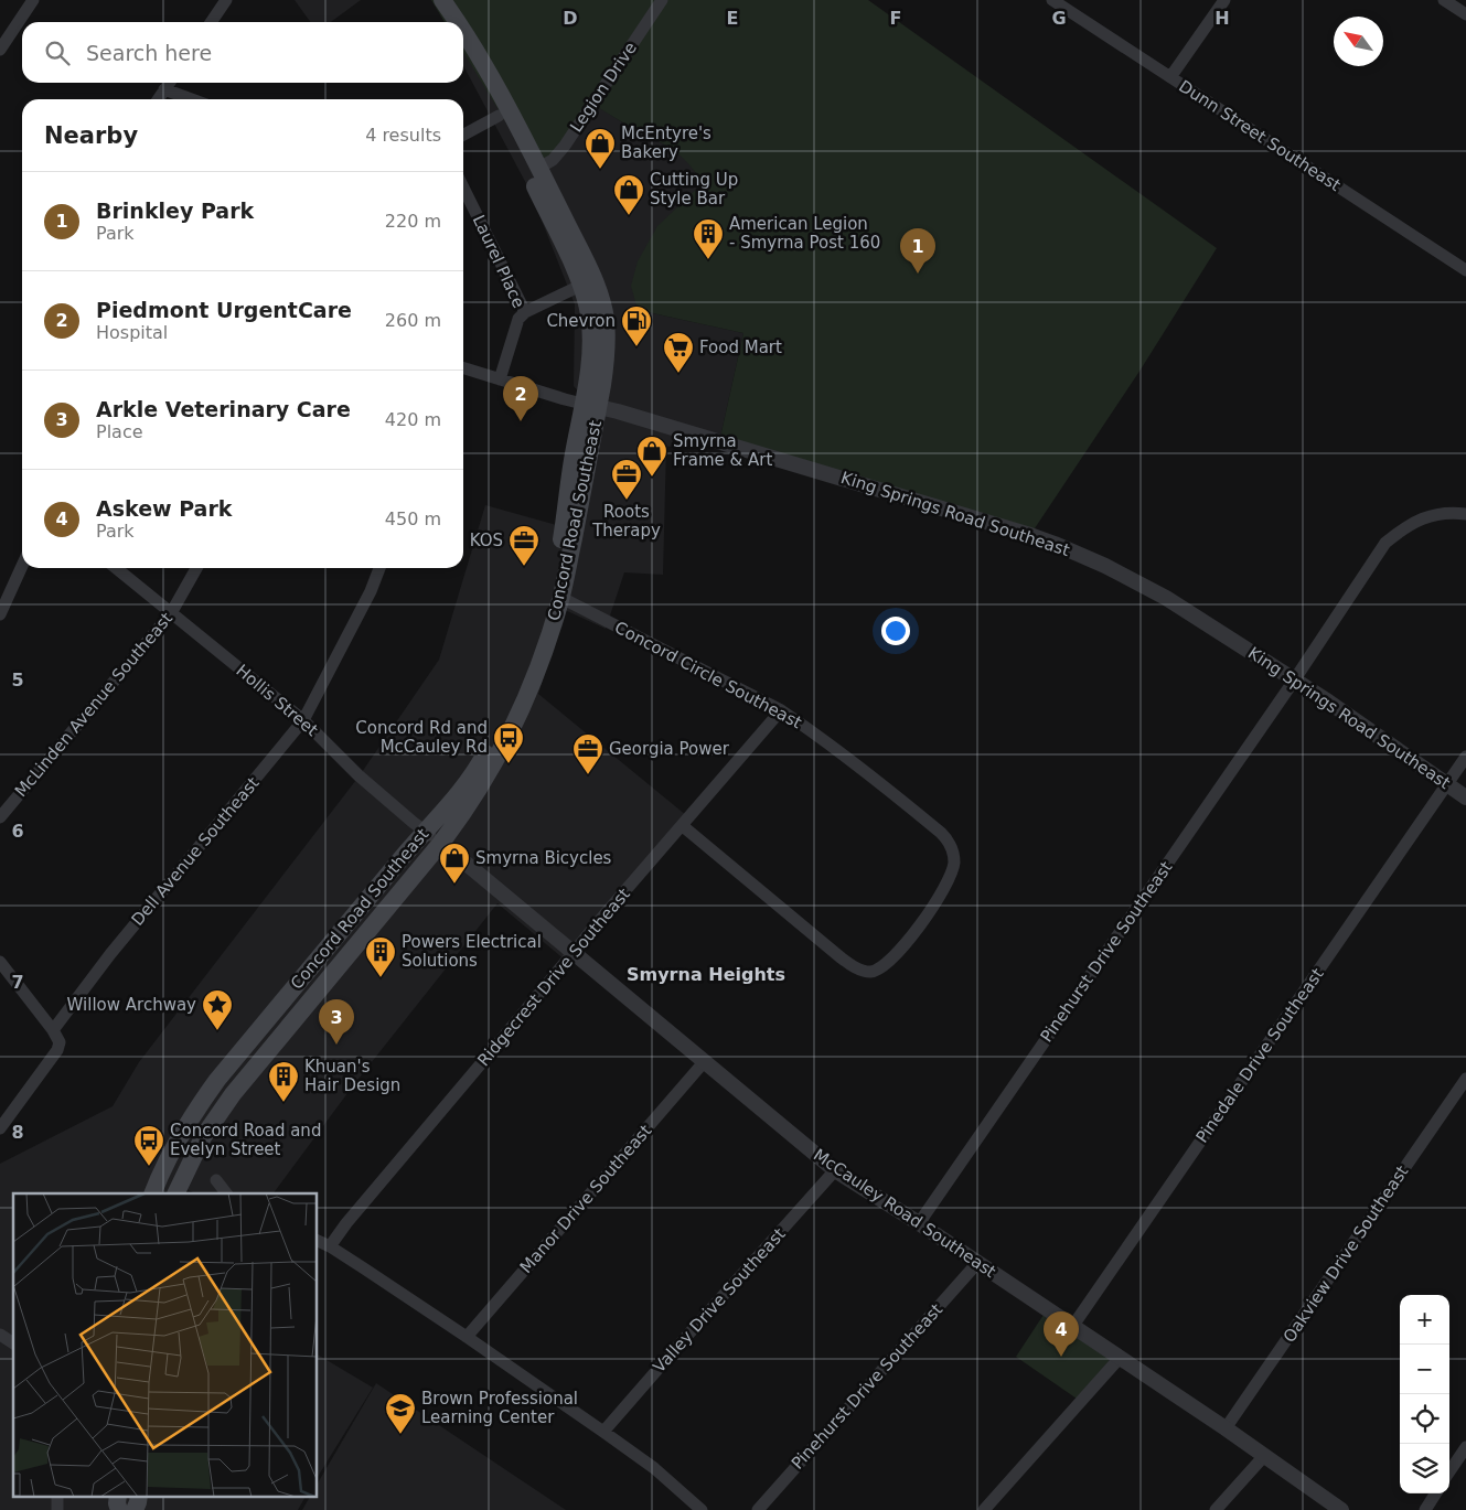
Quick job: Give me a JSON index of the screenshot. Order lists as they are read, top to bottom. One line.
{"streets":{"main road":["Concord Road Southeast"],"street":["Legion Drive","Dunn Street Southeast","Laurel Place","King Springs Road Southeast","Concord Circle Southeast","Hollis Street","McLinden Avenue Southeast","Dell Avenue Southeast","Pinehurst Drive Southeast","Ridgecrest Drive Southeast","Pinedale Drive Southeast","Manor Drive Southeast","McCauley Road Southeast","Oakview Drive Southeast","Valley Drive Southeast"]},"crossings":[["Legion Drive","Concord Road Southeast"],["King Springs Road Southeast","Concord Road Southeast"],["King Springs Road Southeast","Pinehurst Drive Southeast"],["King Springs Road Southeast","Pinedale Drive Southeast"],["Concord Road Southeast","Concord Circle Southeast"],["Concord Road Southeast","Hollis Street"],["Concord Road Southeast","McCauley Road Southeast"],["Concord Circle Southeast","Ridgecrest Drive Southeast"],["Hollis Street","McLinden Avenue Southeast"],["Hollis Street","Dell Avenue Southeast"],["Hollis Street","McCauley Road Southeast"],["Pinehurst Drive Southeast","McCauley Road Southeast"],["Ridgecrest Drive Southeast","McCauley Road Southeast"],["Pinedale Drive Southeast","McCauley Road Southeast"],["Manor Drive Southeast","McCauley Road Southeast"],["McCauley Road Southeast","Oakview Drive Southeast"],["McCauley Road Southeast","Valley Drive Southeast"]],"districts":["Smyrna Heights"],"places":{"shop":["McEntyre's Bakery","Cutting Up Style Bar","Smyrna Frame & Art","Smyrna Bicycles"],"building":["American Legion - Smyrna Post 160","Powers Electrical Solutions","Khuan's Hair Design"],"fuel station":["Chevron"],"supermarket":["Food Mart"],"office":["Roots Therapy","KOS","Georgia Power"],"bus stop":["Concord Rd and McCauley Rd","Concord Road and Evelyn Street"],"place":["Willow Archway"],"school or university":["Brown Professional Learning Center"]},"north":"top left","page":{"search":"Search here","heading":["Nearby","4 results"],"list":[{"mark":"1","name":"Brinkley Park","note":"Park","value":"220 m"},{"mark":"2","name":"Piedmont UrgentCare","note":"Hospital","value":"260 m"},{"mark":"3","name":"Arkle Veterinary Care","note":"Place","value":"420 m"},{"mark":"4","name":"Askew Park","note":"Park","value":"450 m"}],"pins":["1","2","3","4"],"map_buttons":["+","−"]},"grid":{"columns":["D","E","F","G","H"],"rows":["5","6","7","8"]}}
